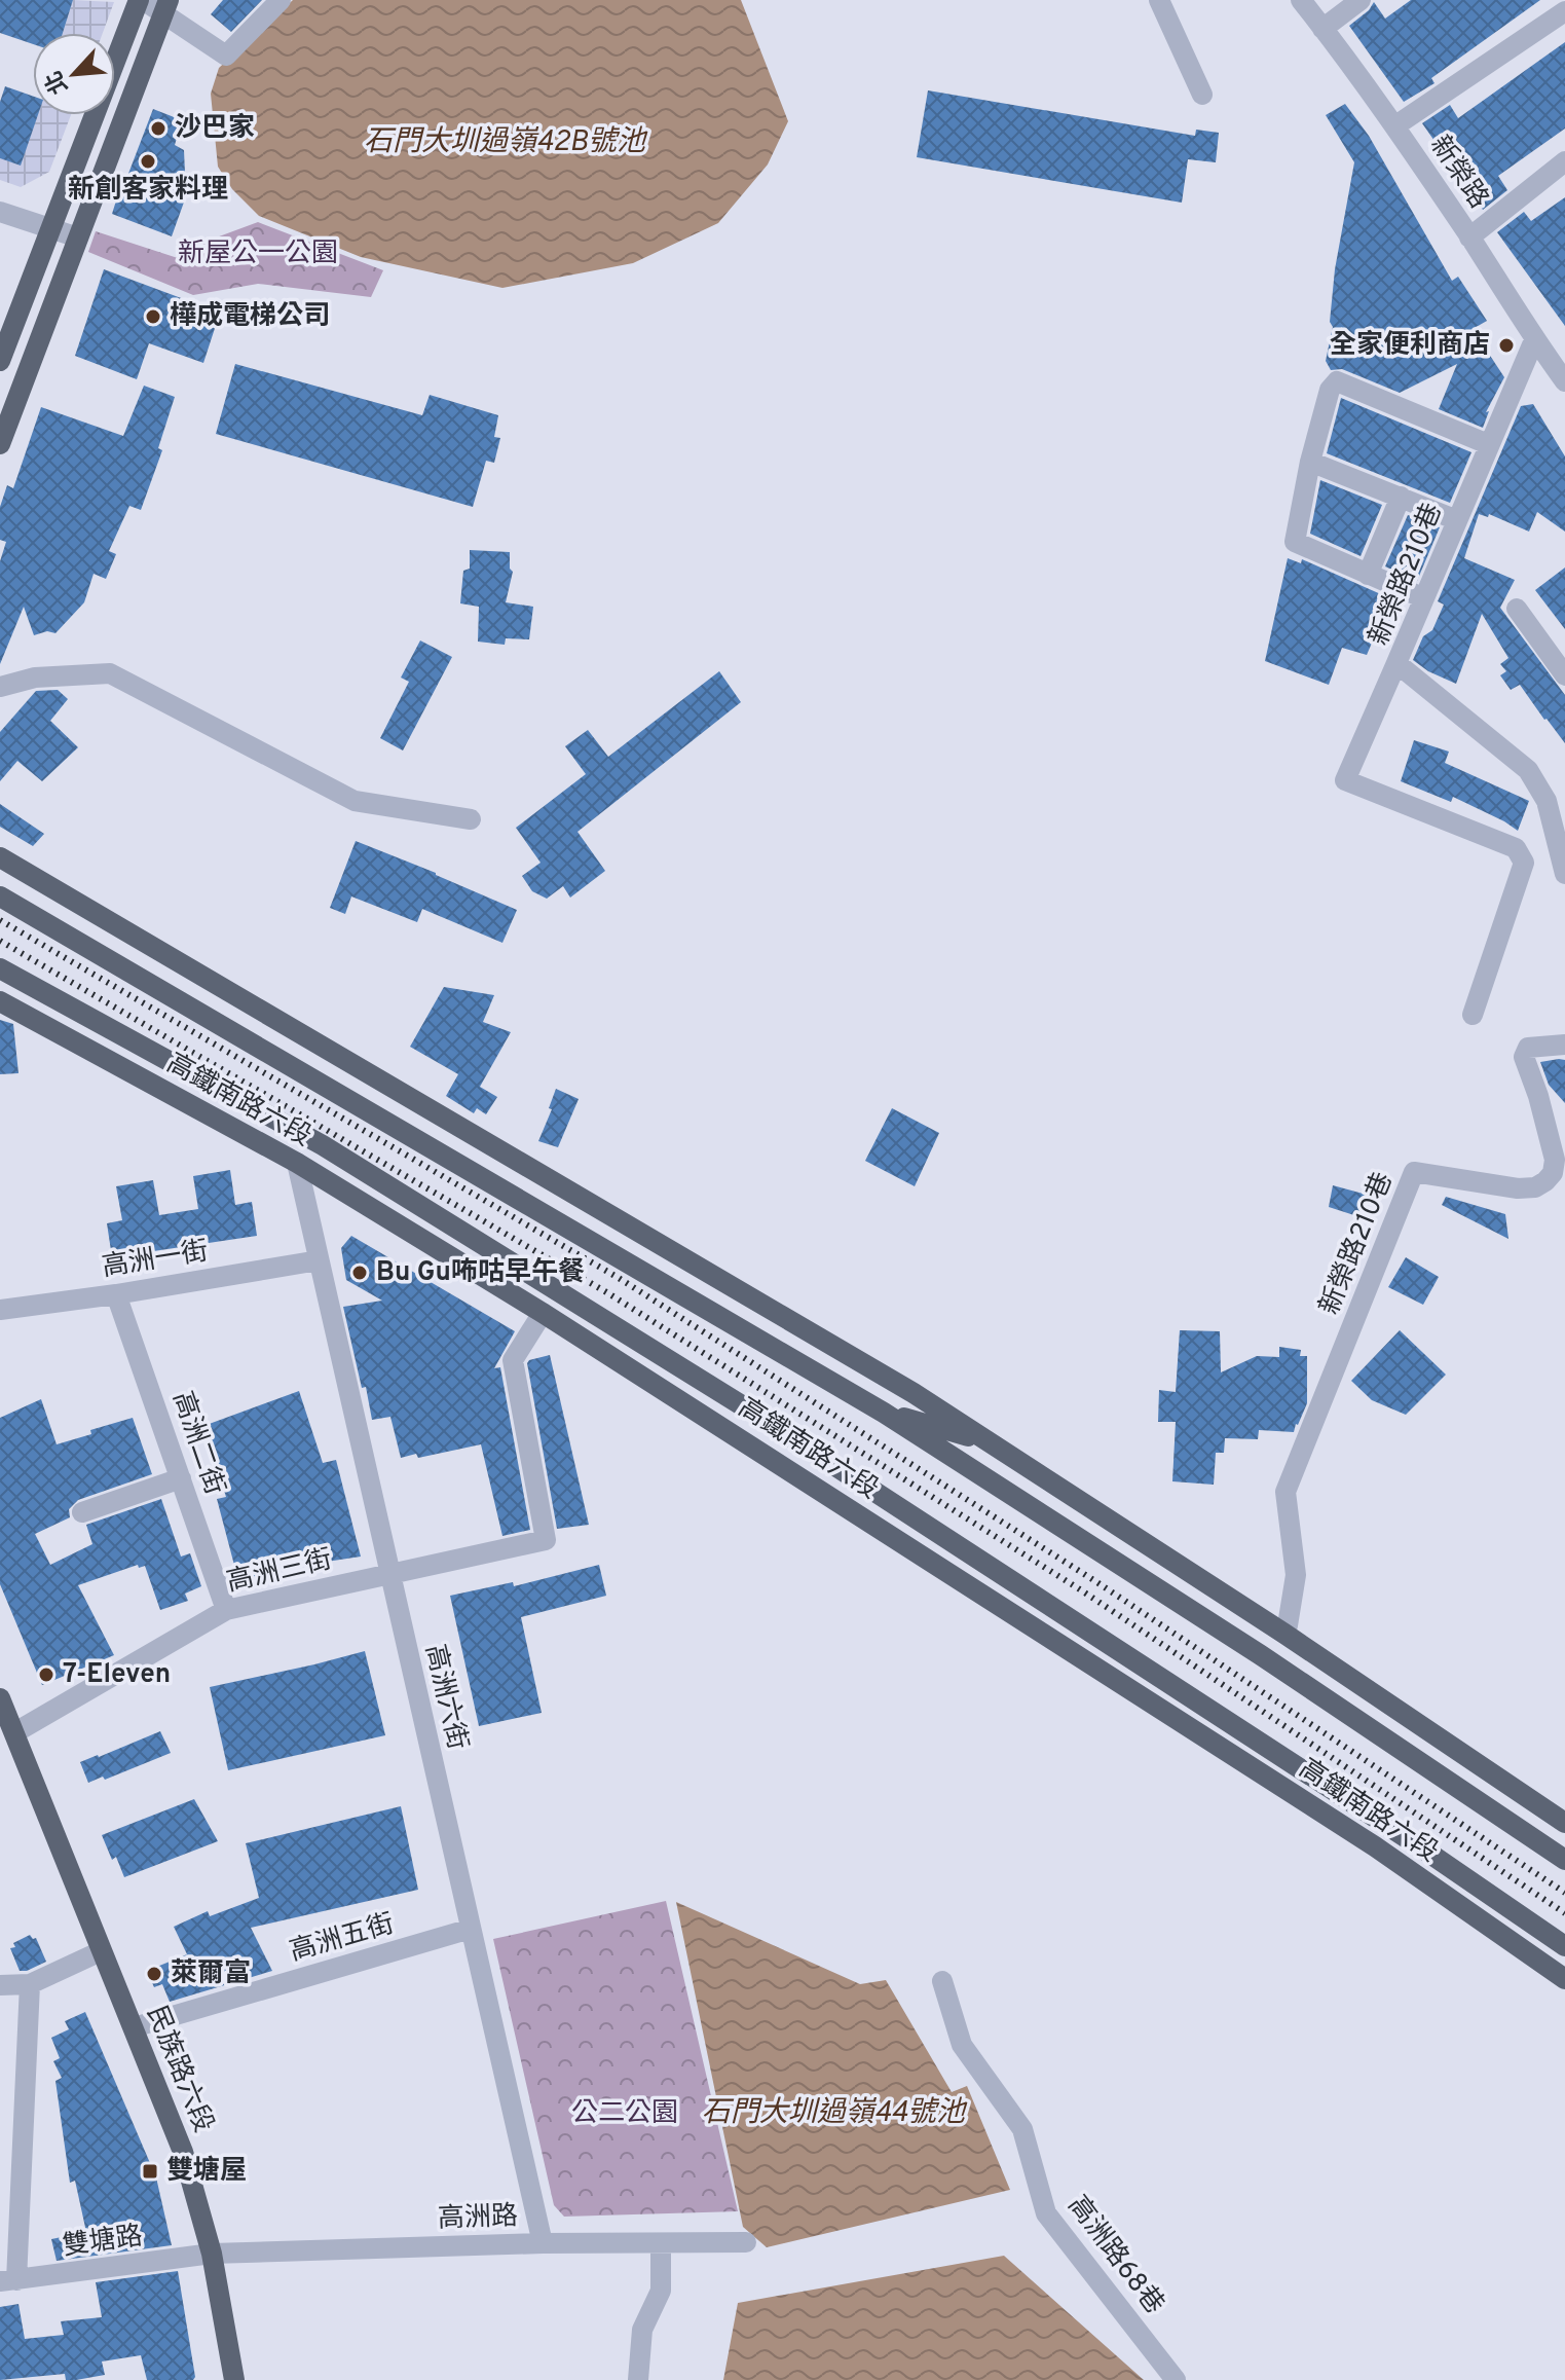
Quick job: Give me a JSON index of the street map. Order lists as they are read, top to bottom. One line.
{"streets":{"main road":["高鐵南路六段","民族路六段"],"street":["新榮路","新榮路210巷","高洲一街","高洲二街","高洲三街","高洲六街","高洲五街","高洲路","雙塘路","高洲路68巷"]},"crossings":[["新榮路","新榮路210巷"],["高鐵南路六段","高洲三街"],["高鐵南路六段","高洲六街"],["高洲一街","高洲二街"],["高洲一街","高洲六街"],["高洲二街","高洲三街"],["高洲三街","高洲六街"],["高洲三街","民族路六段"],["高洲六街","高洲五街"],["高洲六街","高洲路"],["高洲五街","民族路六段"],["民族路六段","高洲路"],["民族路六段","雙塘路"],["高洲路","雙塘路"]],"water":["石門大圳過嶺42B號池","石門大圳過嶺44號池"],"parks":["新屋公一公園","公二公園"],"places":{"other":["沙巴家","新創客家料理","樺成電梯公司","全家便利商店","Bu Gu咘咕早午餐","7-Eleven","萊爾富"],"transit":["雙塘屋"]},"north":"bottom left"}
